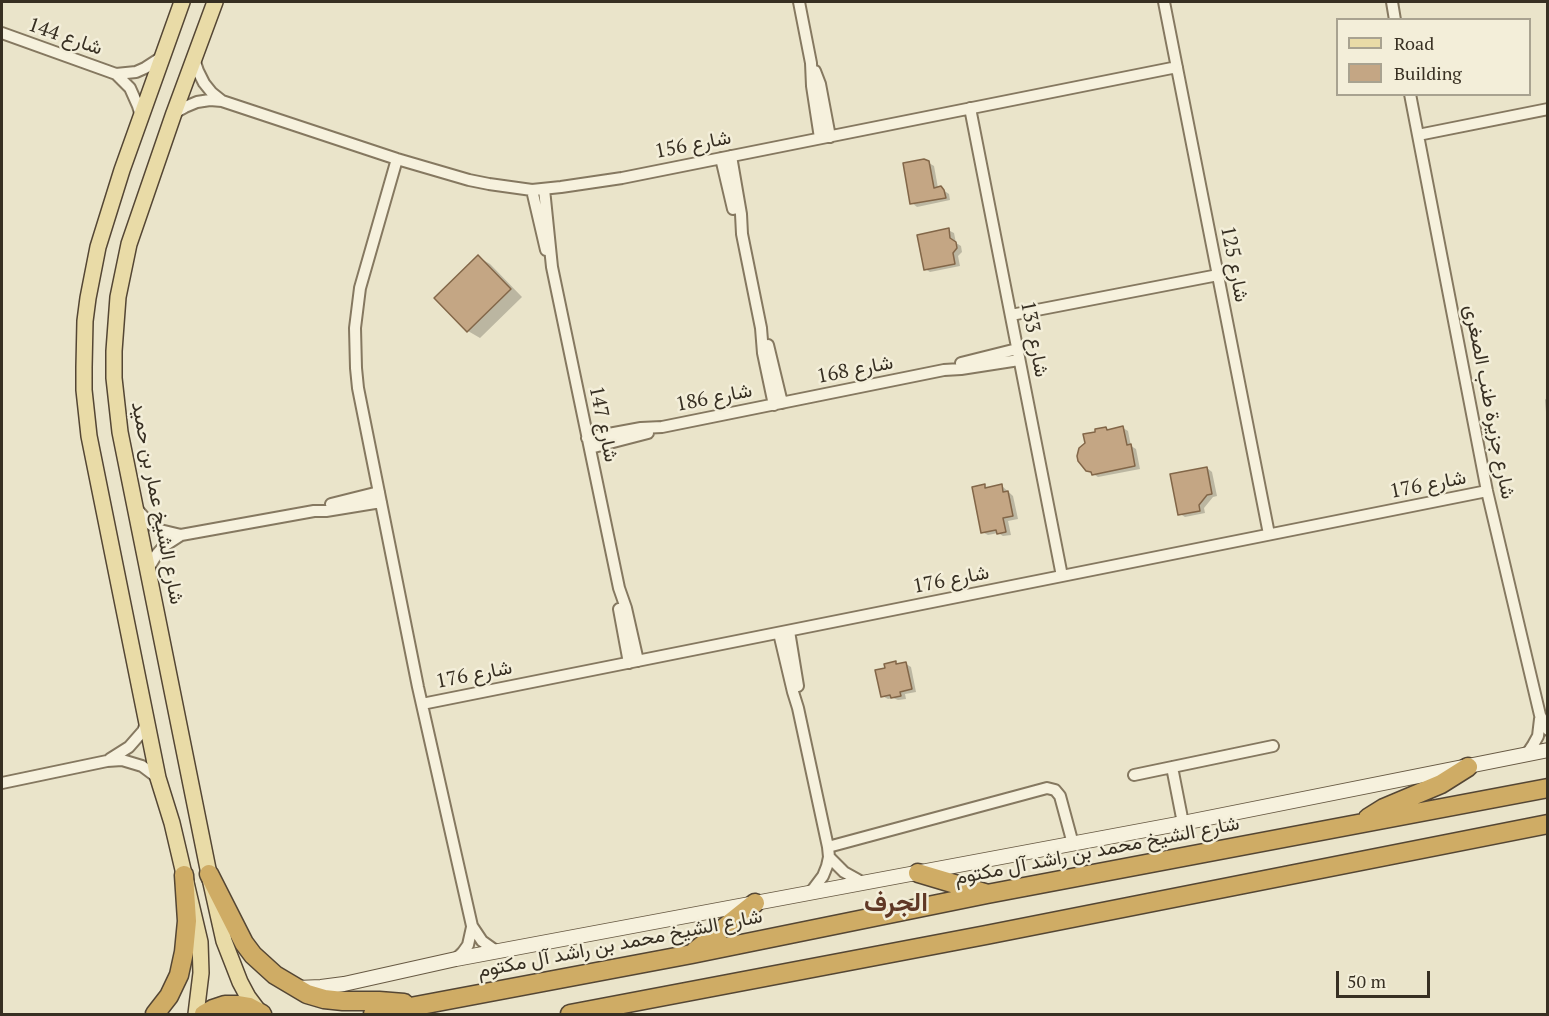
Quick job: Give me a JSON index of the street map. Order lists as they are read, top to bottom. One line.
{"streets":{"highway":["شارع الشيخ محمد بن راشد آل مكتوم"],"main road":["شارع الشيخ عمار بن حميد"],"street":["شارع 144","شارع 156","شارع 125","شارع 133","شارع 168","شارع 186","شارع جزيرة طنب الصغرى","شارع 147","شارع 176"]},"crossings":[["شارع 156","شارع 125"],["شارع 156","شارع 133"],["شارع 156","شارع 147"],["شارع 156","شارع الشيخ عمار بن حميد"],["شارع 125","شارع 176"],["شارع 133","شارع 168"],["شارع 133","شارع 176"],["شارع 168","شارع 186"],["شارع 186","شارع 147"],["شارع جزيرة طنب الصغرى","شارع 176"],["شارع 147","شارع 176"]],"districts":["الجرف"],"legend":["Road","Building"],"scale_bar":"50 m"}
